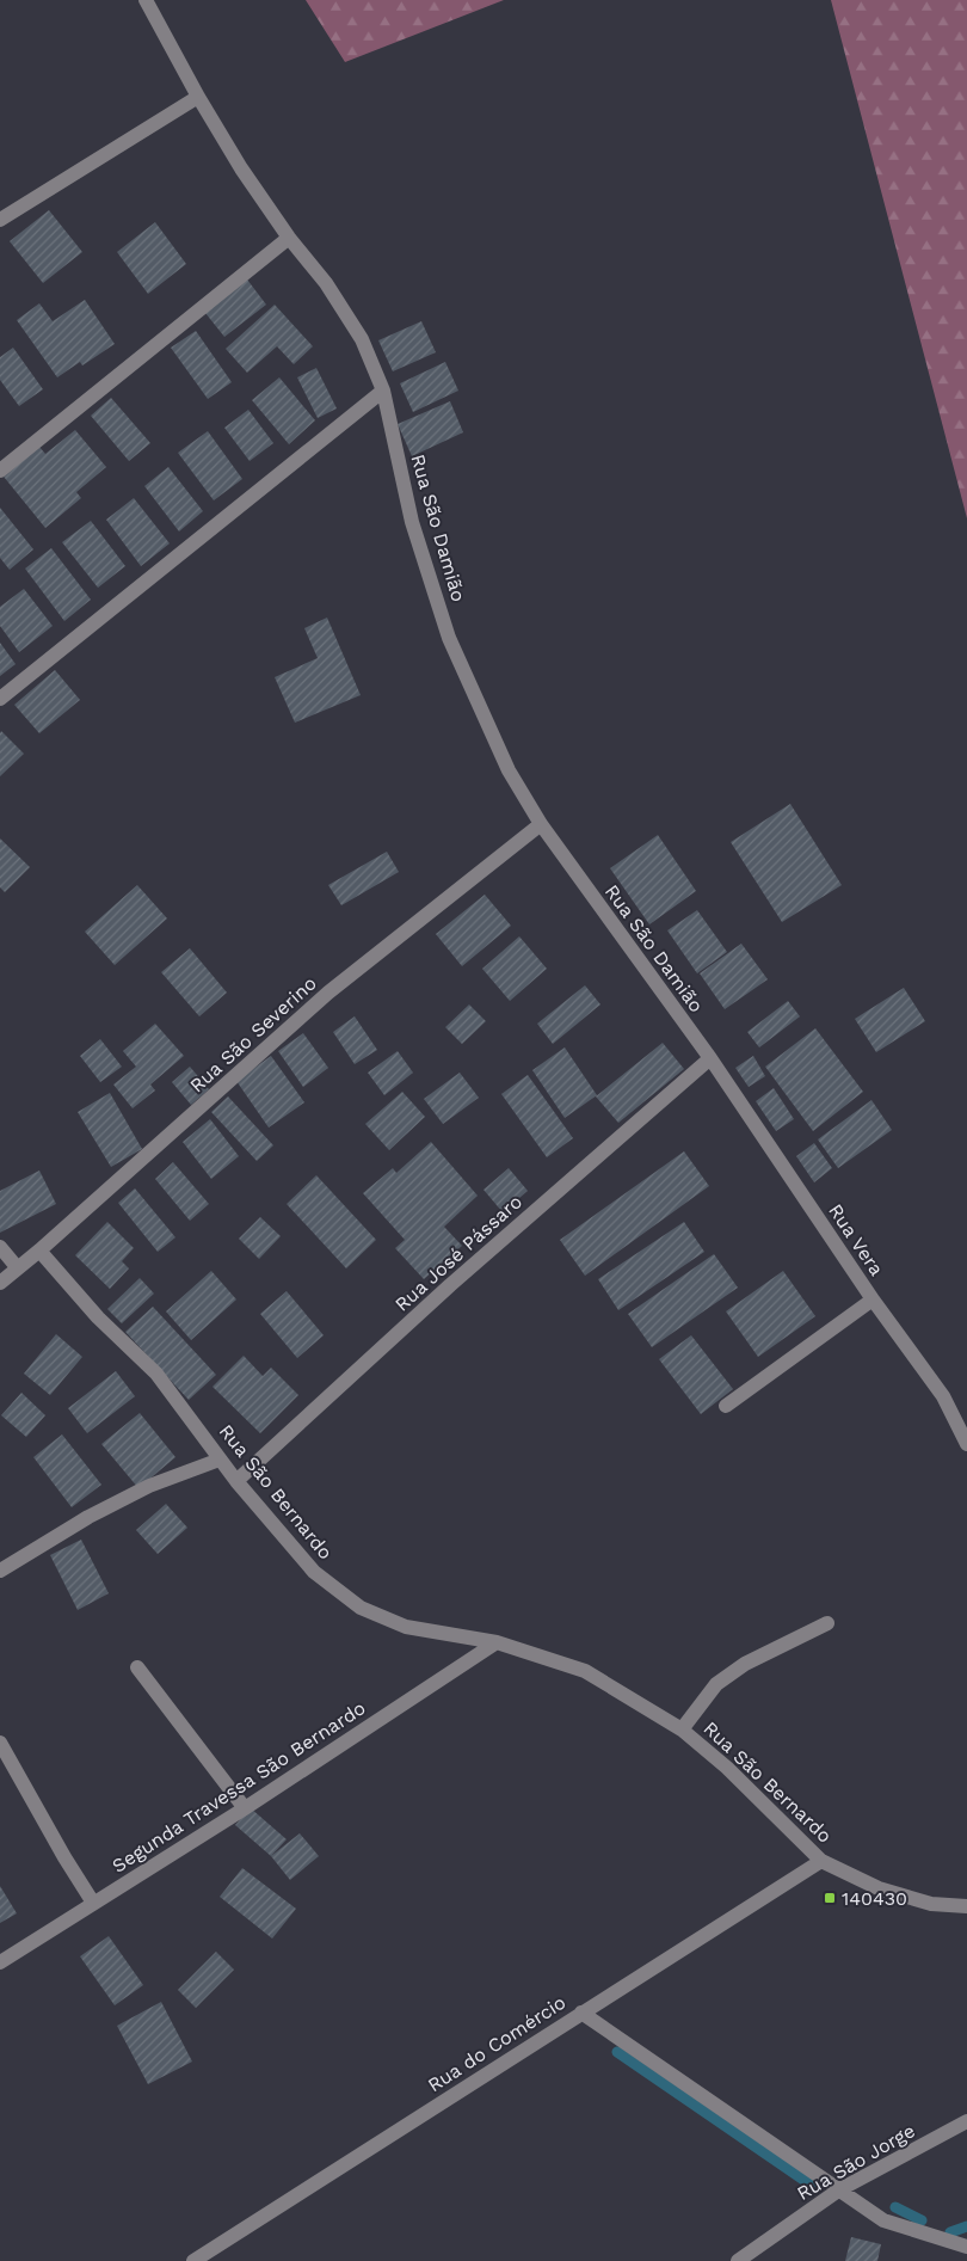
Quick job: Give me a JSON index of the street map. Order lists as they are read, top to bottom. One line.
{"streets":{"street":["Rua São Damião","Rua São Severino","Rua Vera","Rua José Pássaro","Rua São Bernardo","Segunda Travessa São Bernardo","Rua do Comércio","Rua São Jorge"]},"crossings":[["Rua São Damião","Rua São Severino"],["Rua São Damião","Rua Vera"],["Rua São Damião","Rua José Pássaro"],["Rua São Severino","Rua São Bernardo"],["Rua Vera","Rua José Pássaro"],["Rua José Pássaro","Rua São Bernardo"],["Rua São Bernardo","Segunda Travessa São Bernardo"],["Rua São Bernardo","Rua do Comércio"]],"places":{"transit":["140430"]}}
